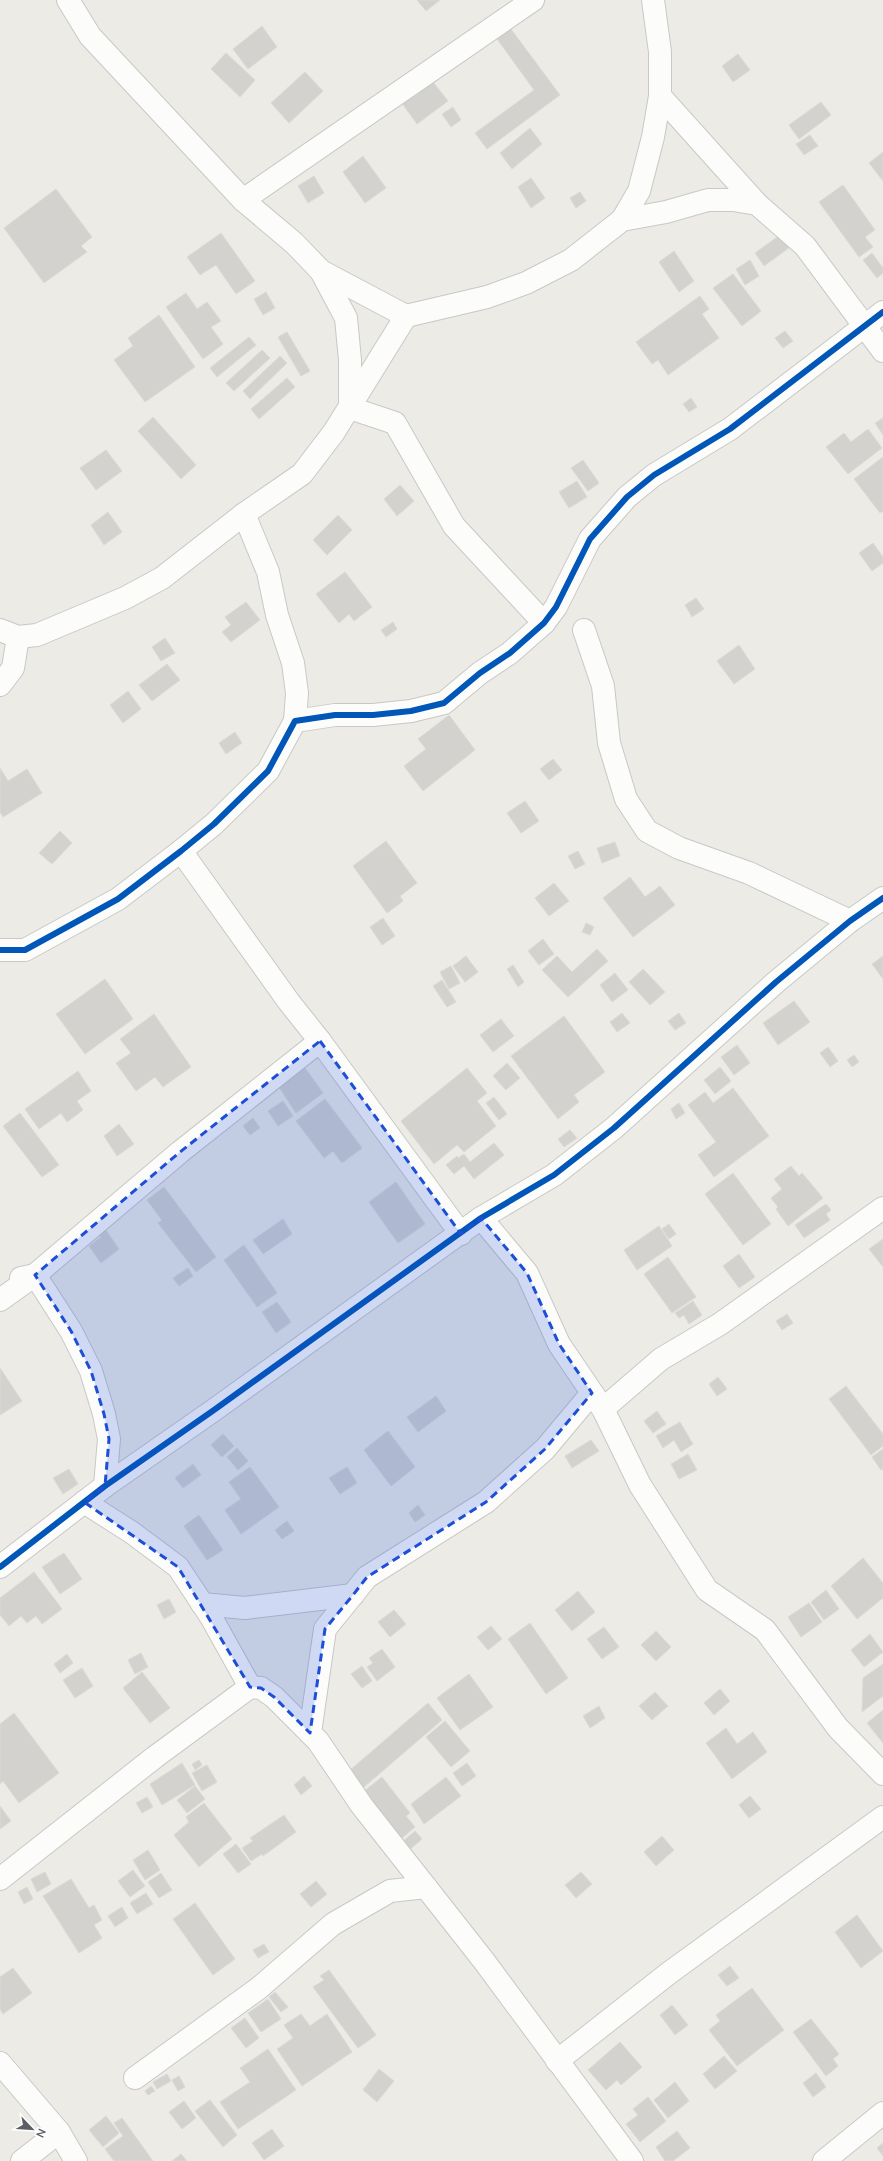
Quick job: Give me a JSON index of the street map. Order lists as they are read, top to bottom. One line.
{"north":"bottom right"}
